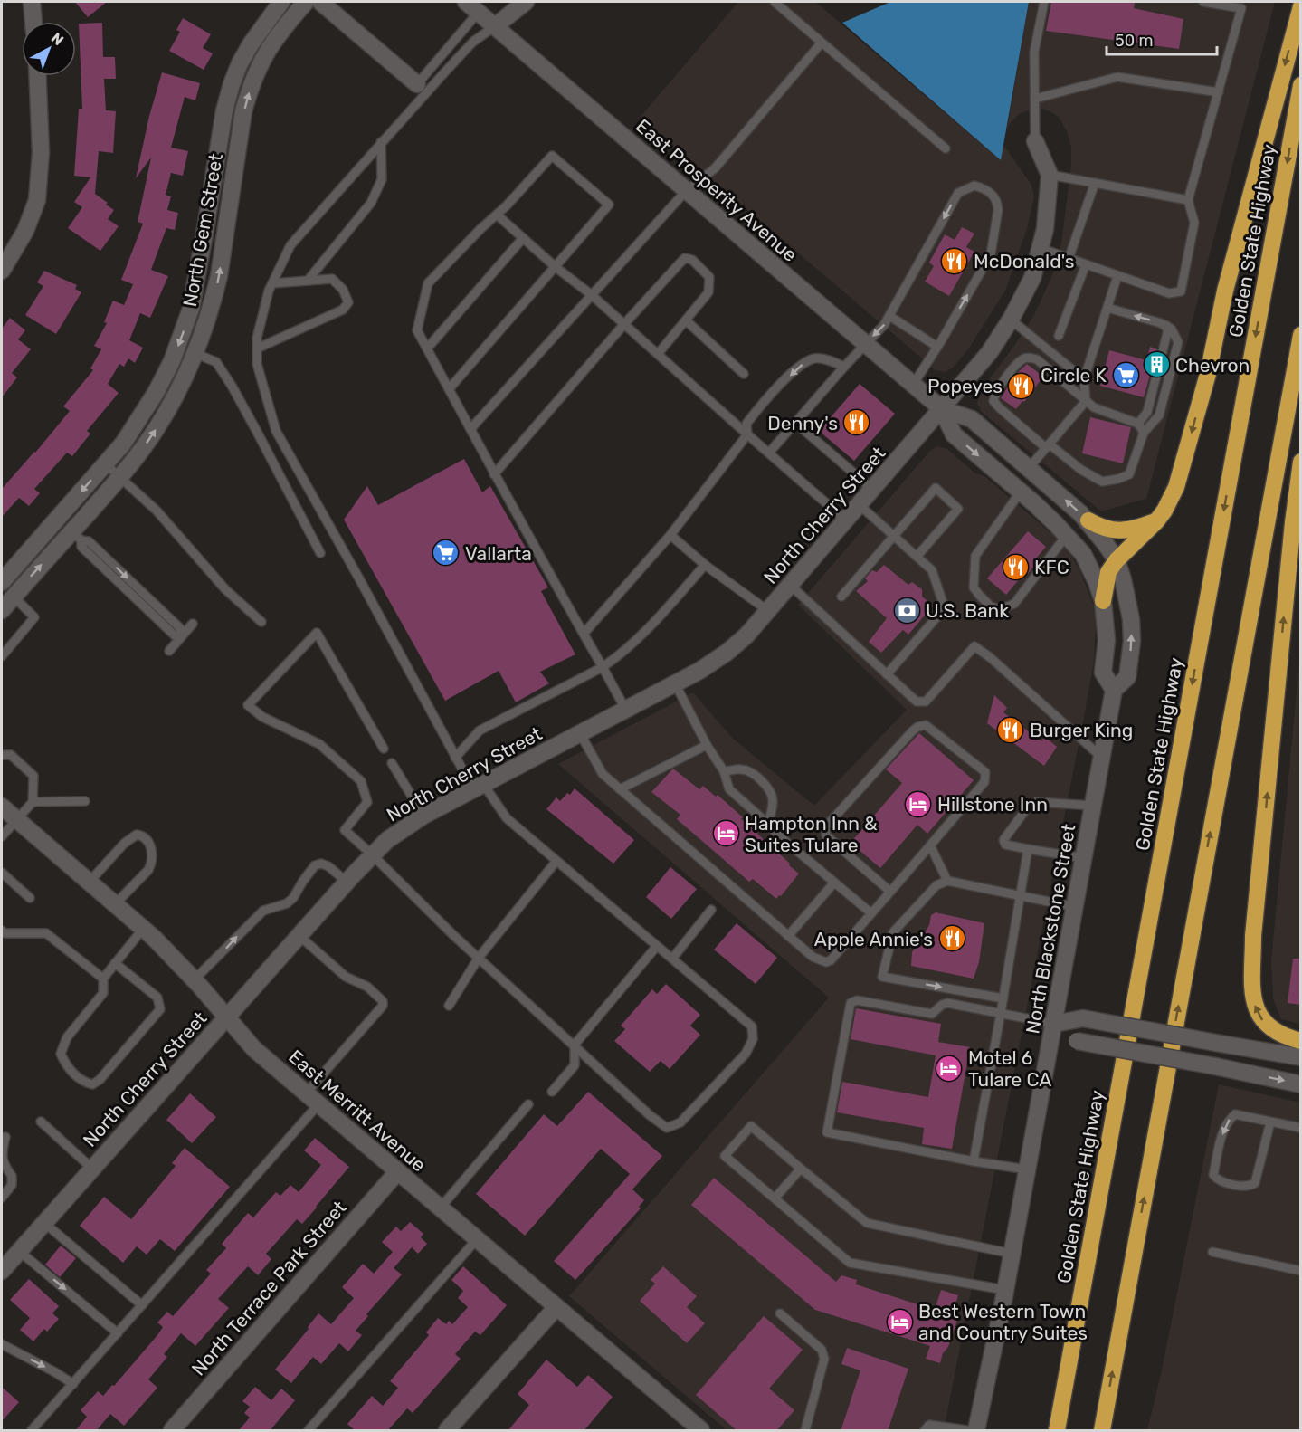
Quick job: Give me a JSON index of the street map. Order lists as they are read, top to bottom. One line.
{"streets":{"highway":["Golden State Highway"],"street":["East Prosperity Avenue","North Gem Street","North Cherry Street","North Blackstone Street","East Merritt Avenue","North Terrace Park Street"]},"crossings":[["East Prosperity Avenue","North Cherry Street"],["East Prosperity Avenue","North Blackstone Street"],["North Cherry Street","East Merritt Avenue"],["East Merritt Avenue","North Terrace Park Street"]],"places":{"restaurant":["McDonald's","Popeyes","Denny's","KFC","Burger King","Apple Annie's"],"building":["Chevron"],"supermarket":["Circle K","Vallarta"],"bank":["U.S. Bank"],"hotel":["Hillstone Inn","Hampton Inn & Suites Tulare","Motel 6 Tulare CA","Best Western Town and Country Suites"]},"scale_bar":"50 m","north":"top right"}
